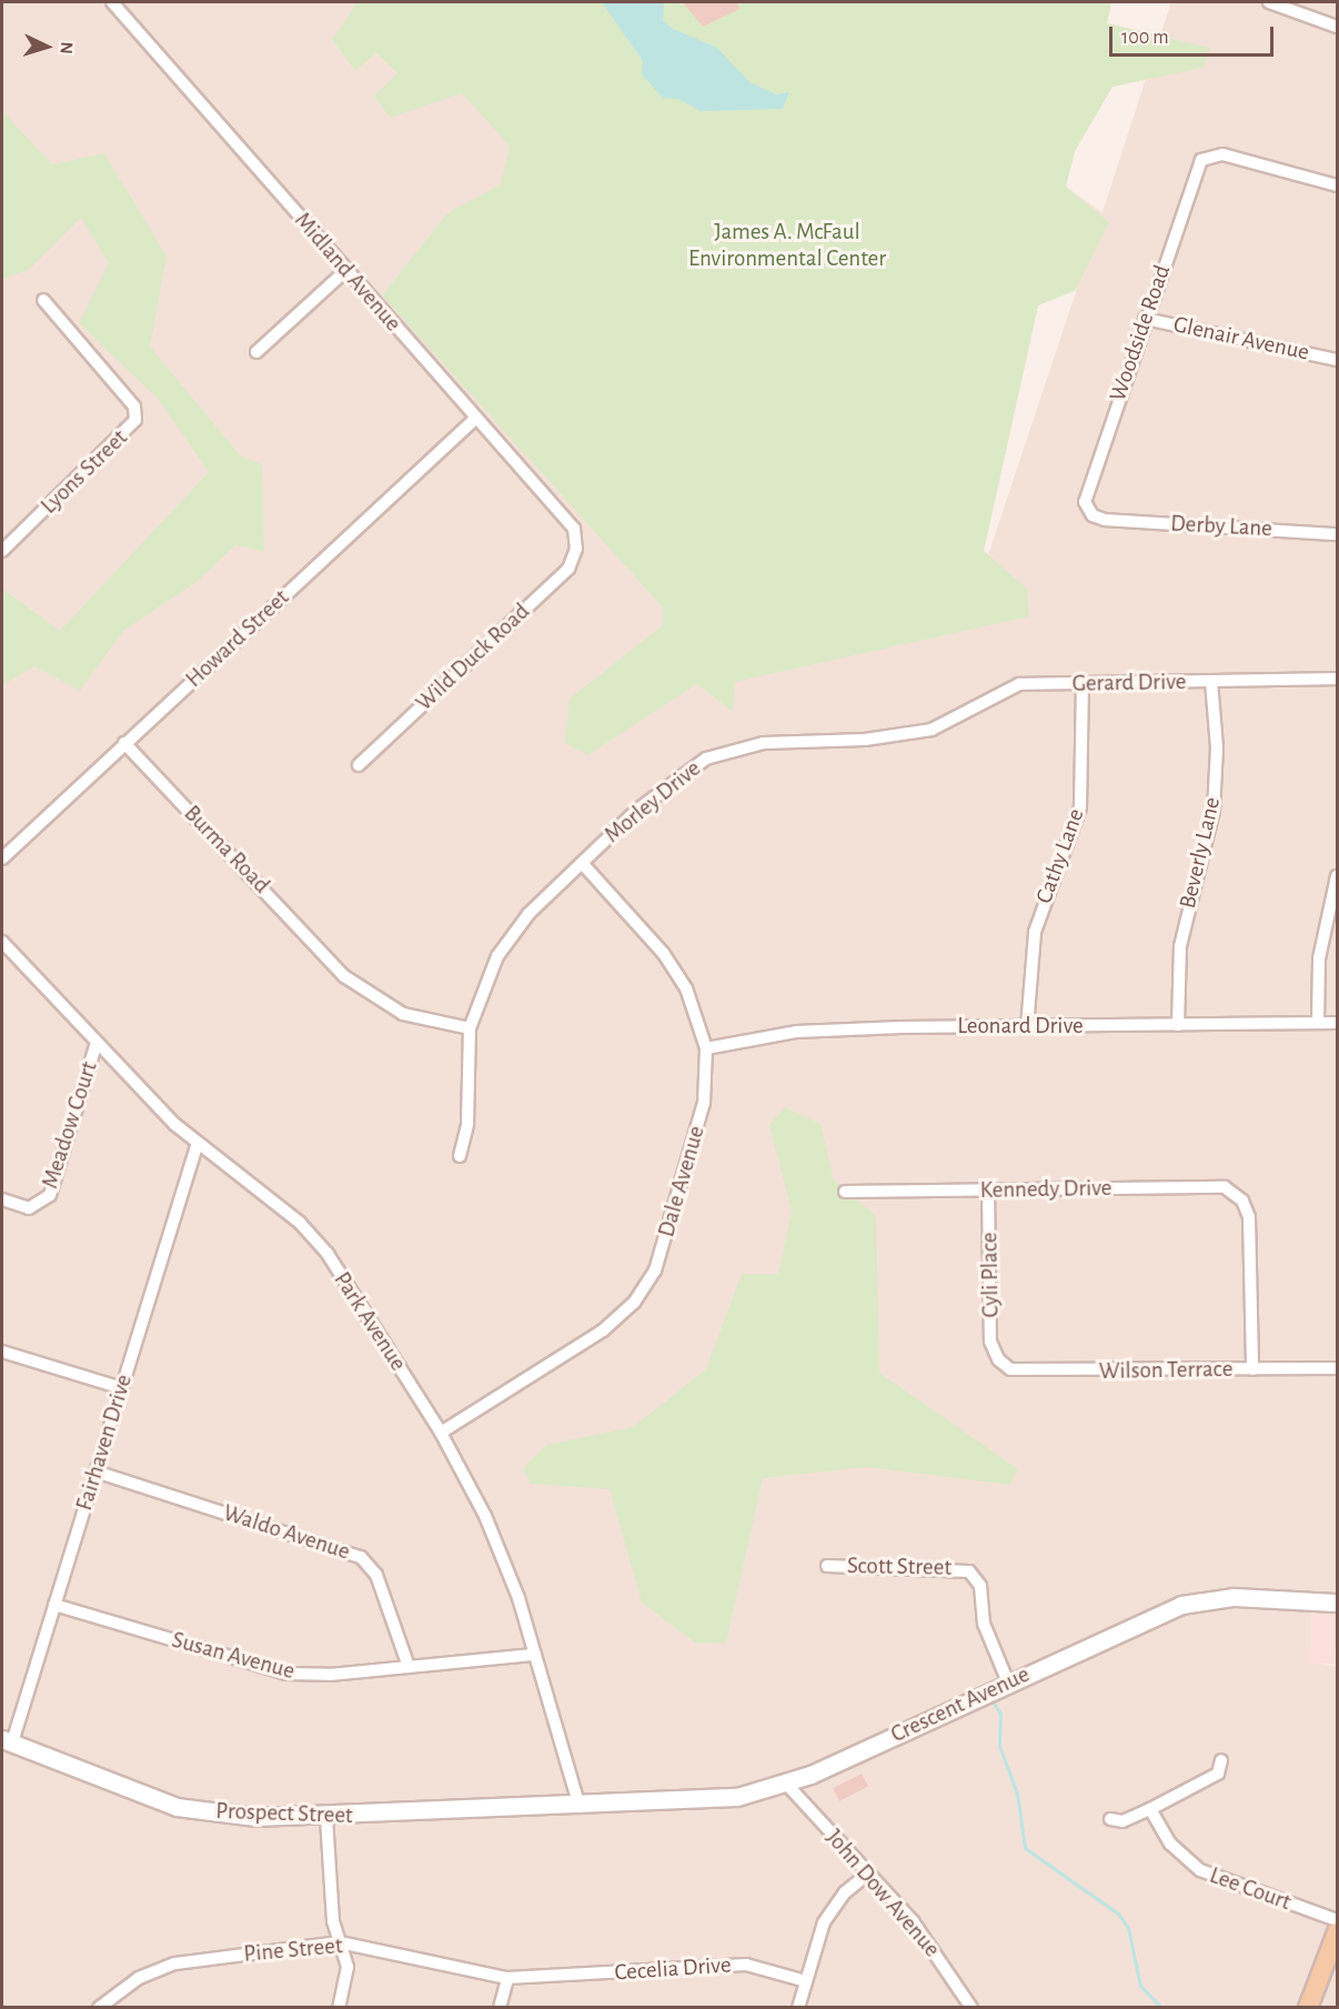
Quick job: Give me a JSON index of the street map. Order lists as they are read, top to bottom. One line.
{"streets":{"main road":["Crescent Avenue","Prospect Street"],"street":["Midland Avenue","Woodside Road","Glenair Avenue","Lyons Street","Derby Lane","Howard Street","Wild Duck Road","Gerard Drive","Morley Drive","Burma Road","Beverly Lane","Cathy Lane","Leonard Drive","Meadow Court","Dale Avenue","Kennedy Drive","Cyli Place","Park Avenue","Wilson Terrace","Fairhaven Drive","Waldo Avenue","Scott Street","Susan Avenue","Lee Court","John Dow Avenue","Pine Street","Cecelia Drive"]},"crossings":[["Midland Avenue","Howard Street"],["Midland Avenue","Wild Duck Road"],["Woodside Road","Glenair Avenue"],["Woodside Road","Derby Lane"],["Howard Street","Burma Road"],["Gerard Drive","Morley Drive"],["Gerard Drive","Beverly Lane"],["Gerard Drive","Cathy Lane"],["Morley Drive","Burma Road"],["Morley Drive","Dale Avenue"],["Beverly Lane","Leonard Drive"],["Cathy Lane","Leonard Drive"],["Leonard Drive","Dale Avenue"],["Meadow Court","Park Avenue"],["Dale Avenue","Park Avenue"],["Kennedy Drive","Cyli Place"],["Kennedy Drive","Wilson Terrace"],["Cyli Place","Wilson Terrace"],["Park Avenue","Fairhaven Drive"],["Park Avenue","Susan Avenue"],["Park Avenue","Crescent Avenue"],["Park Avenue","Prospect Street"],["Fairhaven Drive","Waldo Avenue"],["Fairhaven Drive","Susan Avenue"],["Fairhaven Drive","Prospect Street"],["Waldo Avenue","Susan Avenue"],["Scott Street","Crescent Avenue"],["Crescent Avenue","Prospect Street"],["Crescent Avenue","John Dow Avenue"],["Pine Street","Cecelia Drive"]],"parks":["James A. McFaul Environmental Center"],"scale_bar":"100 m","north":"right"}
